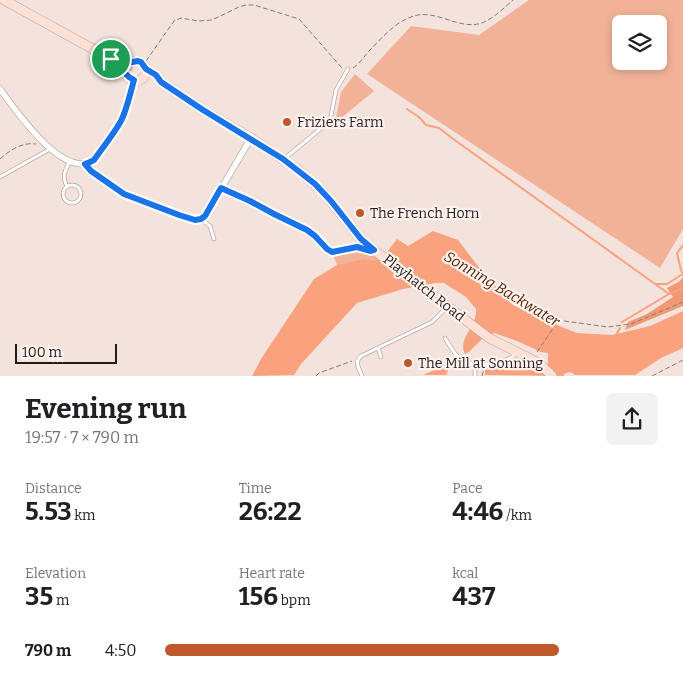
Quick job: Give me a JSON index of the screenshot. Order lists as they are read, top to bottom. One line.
{"streets":{"main road":["Playhatch Road"]},"water":["Sonning Backwater"],"places":["Friziers Farm","The French Horn","The Mill at Sonning"],"scale_bar":"100 m","page":{"scale":"100 m","heading":["Evening run","19:57 · 7 × 790 m"],"stats":[["Distance","5.53 km"],["Time","26:22"],["Pace","4:46 /km"],["Elevation","35 m"],["Heart rate","156 bpm"],["kcal","437"]],"list":[{"name":"790 m","note":"4:50"}]}}
